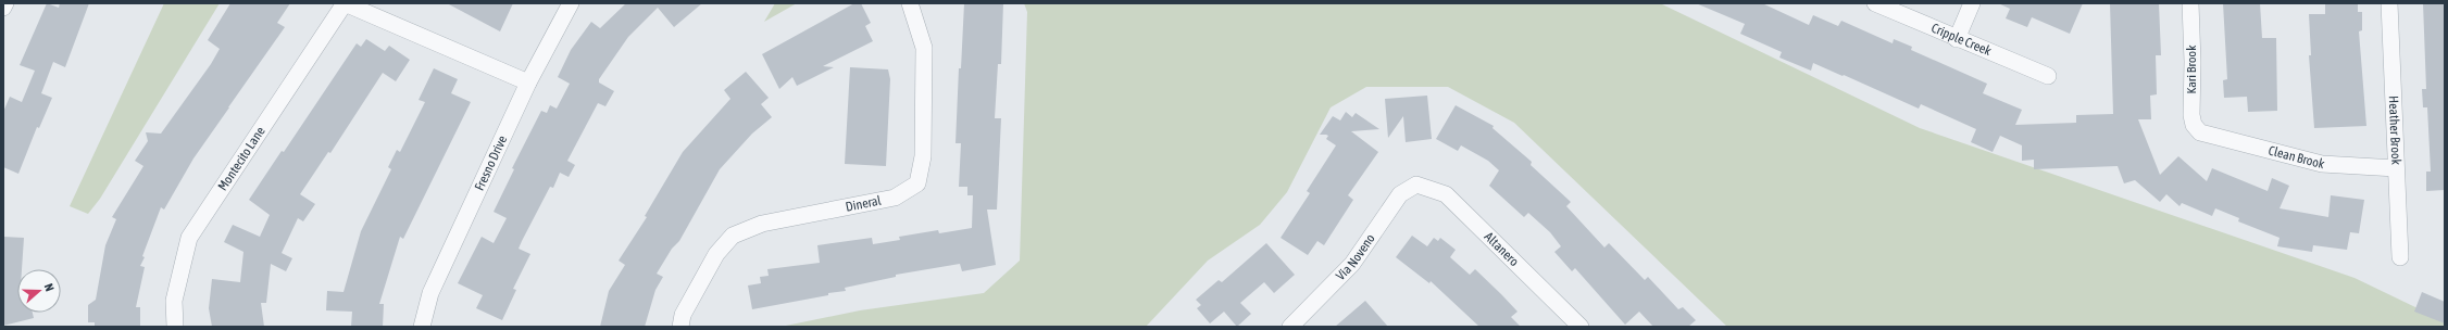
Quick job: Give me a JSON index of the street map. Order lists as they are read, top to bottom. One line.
{"streets":{"street":["Cripple Creek","Kari Brook","Heather Brook","Clean Brook","Montecito Lane","Fresno Drive","Dineral","Altanero","Via Noveno"]},"crossings":[["Kari Brook","Clean Brook"],["Heather Brook","Clean Brook"],["Montecito Lane","Fresno Drive"],["Altanero","Via Noveno"]],"north":"right"}
